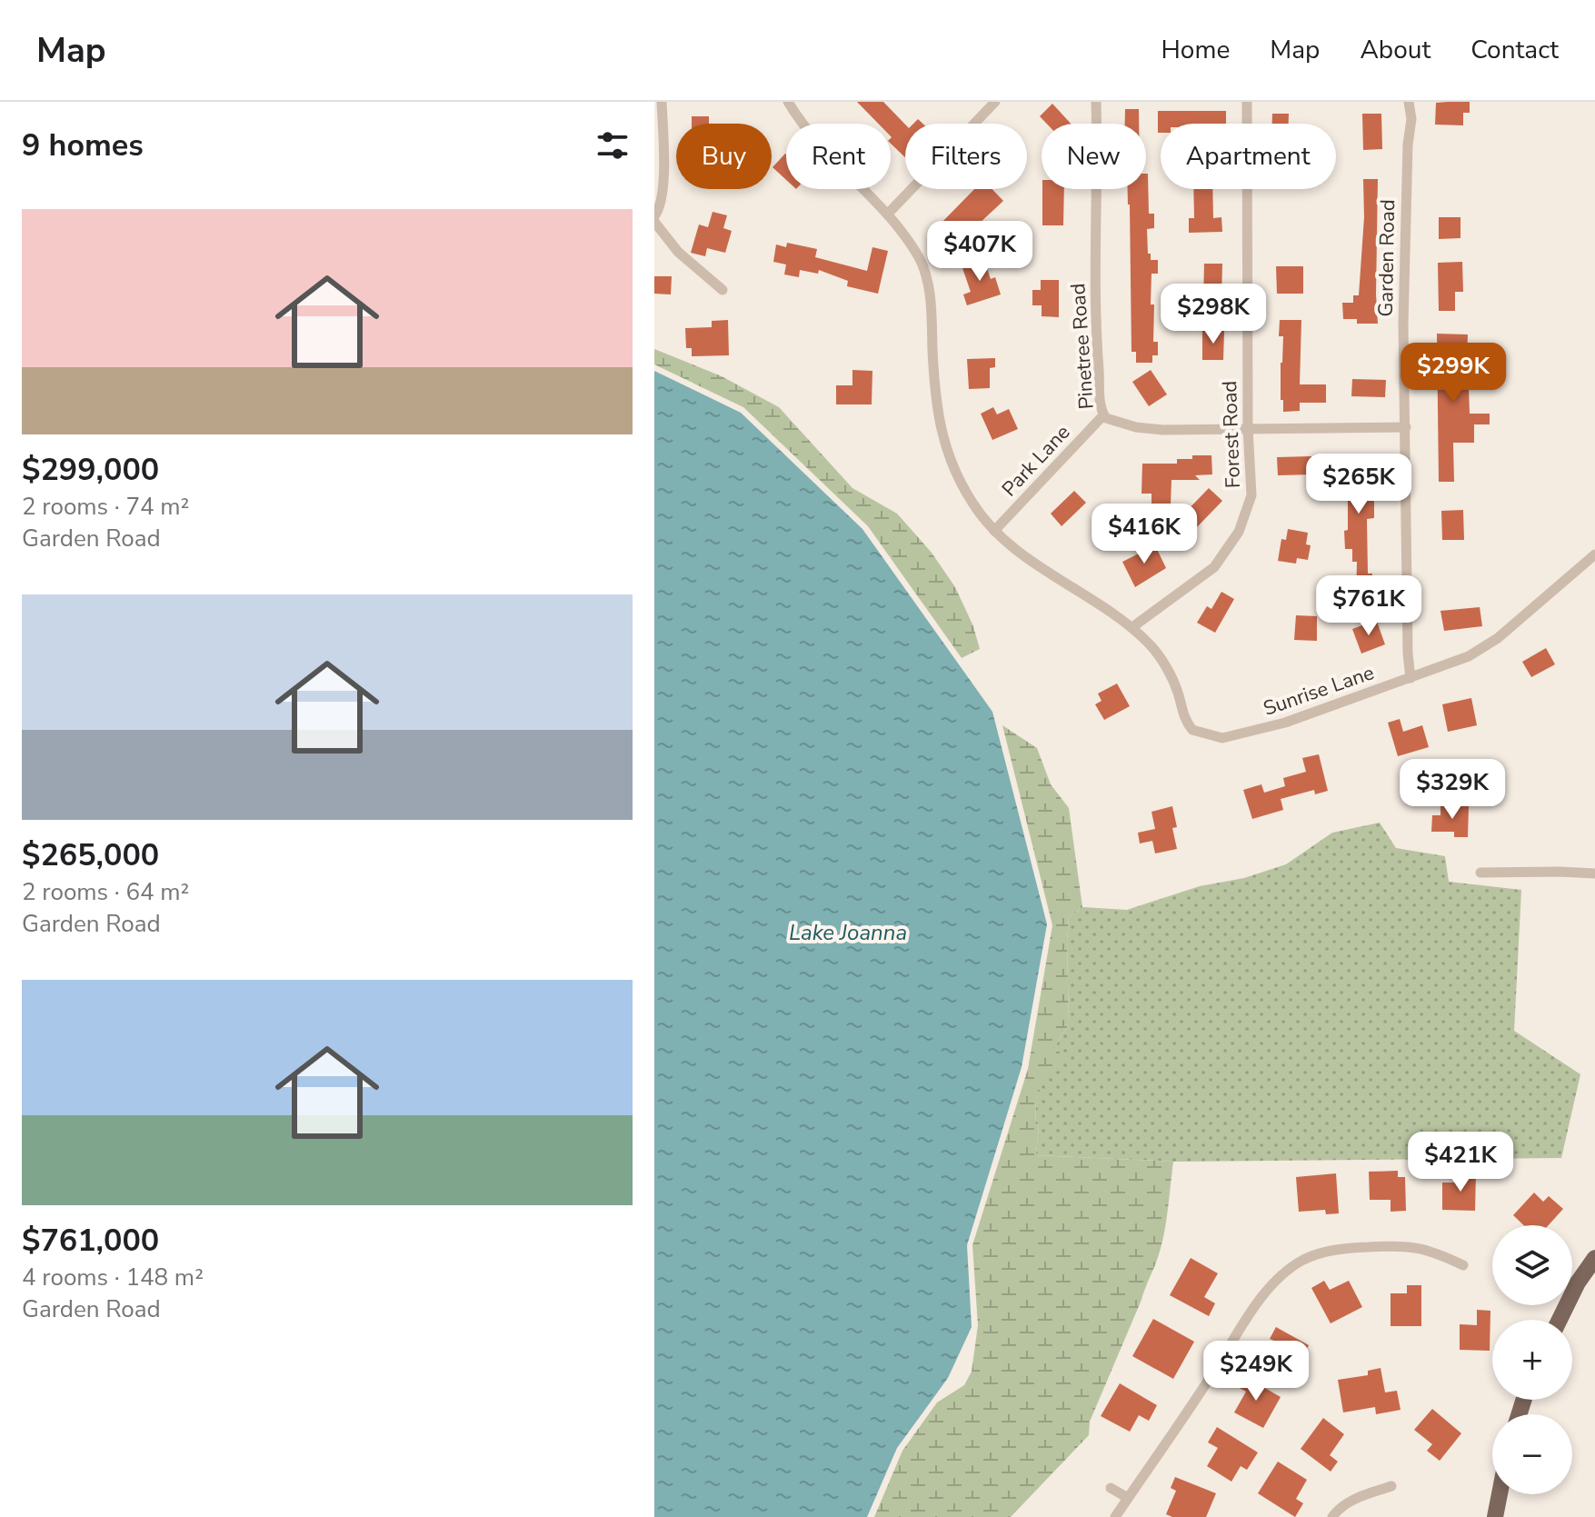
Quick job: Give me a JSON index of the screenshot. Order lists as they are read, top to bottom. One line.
{"streets":{"street":["Garden Road","Pinetree Road","Forest Road","Park Lane","Sunrise Lane"]},"crossings":[["Garden Road","Pinetree Road"],["Garden Road","Sunrise Lane"],["Pinetree Road","Forest Road"],["Pinetree Road","Park Lane"],["Forest Road","Sunrise Lane"]],"water":["Lake Joanna"],"page":{"header":"Map","nav":["Home","Map","About","Contact"],"heading":"9 homes","chip":["Buy","Rent","Filters","New","Apartment"],"list":[{"name":"$299,000","note":"2 rooms · 74 m² · Garden Road"},{"name":"$265,000","note":"2 rooms · 64 m² · Garden Road"},{"name":"$761,000","note":"4 rooms · 148 m² · Garden Road"}],"price":["$407K","$298K","$299K","$265K","$416K","$761K","$329K","$421K","$249K"],"map_buttons":["+","−"]}}
